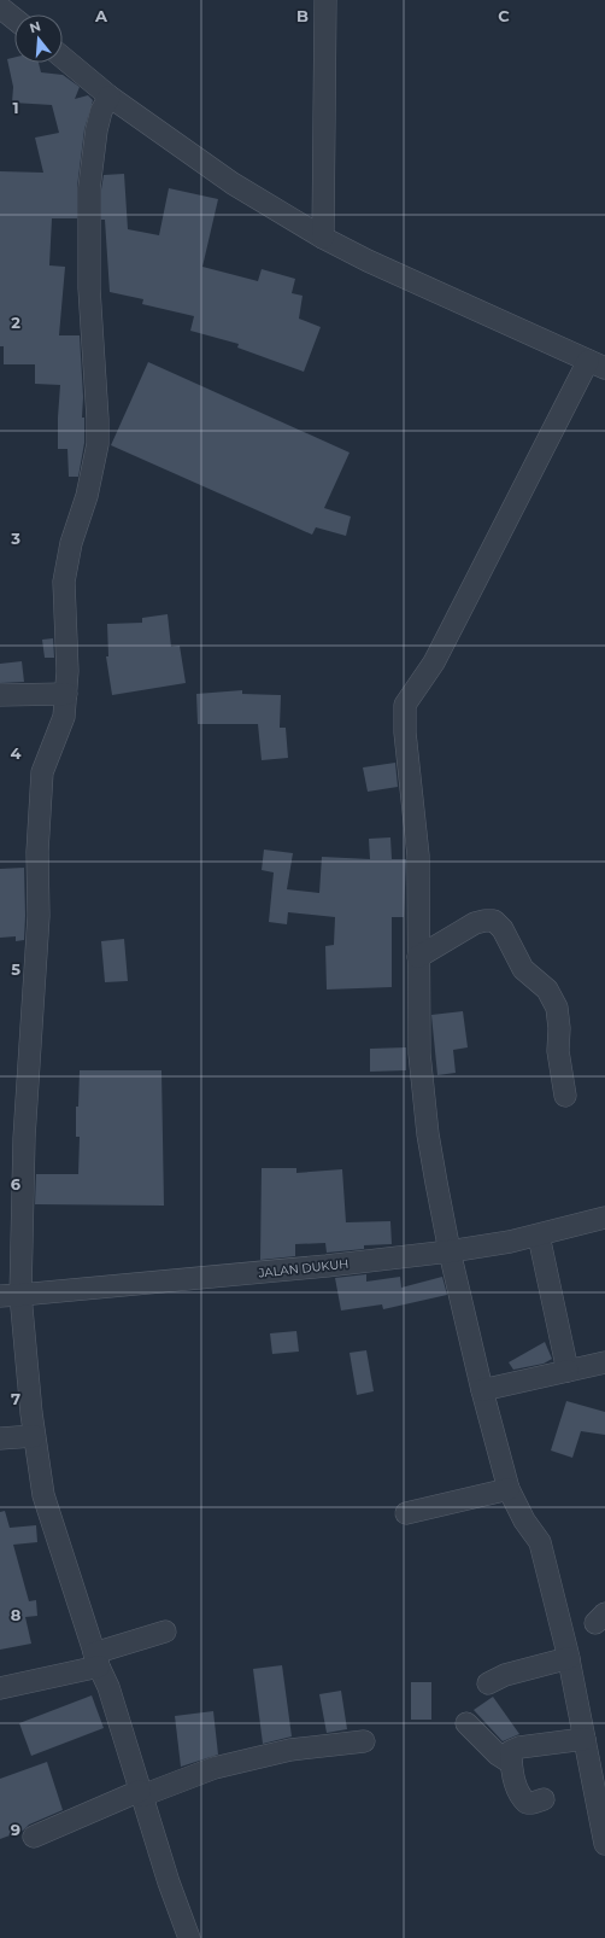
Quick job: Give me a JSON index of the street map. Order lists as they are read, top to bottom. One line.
{"streets":{"street":["JALAN DUKUH"]},"north":"top","grid":{"columns":["A","B","C"],"rows":["1","2","3","4","5","6","7","8","9"]}}
